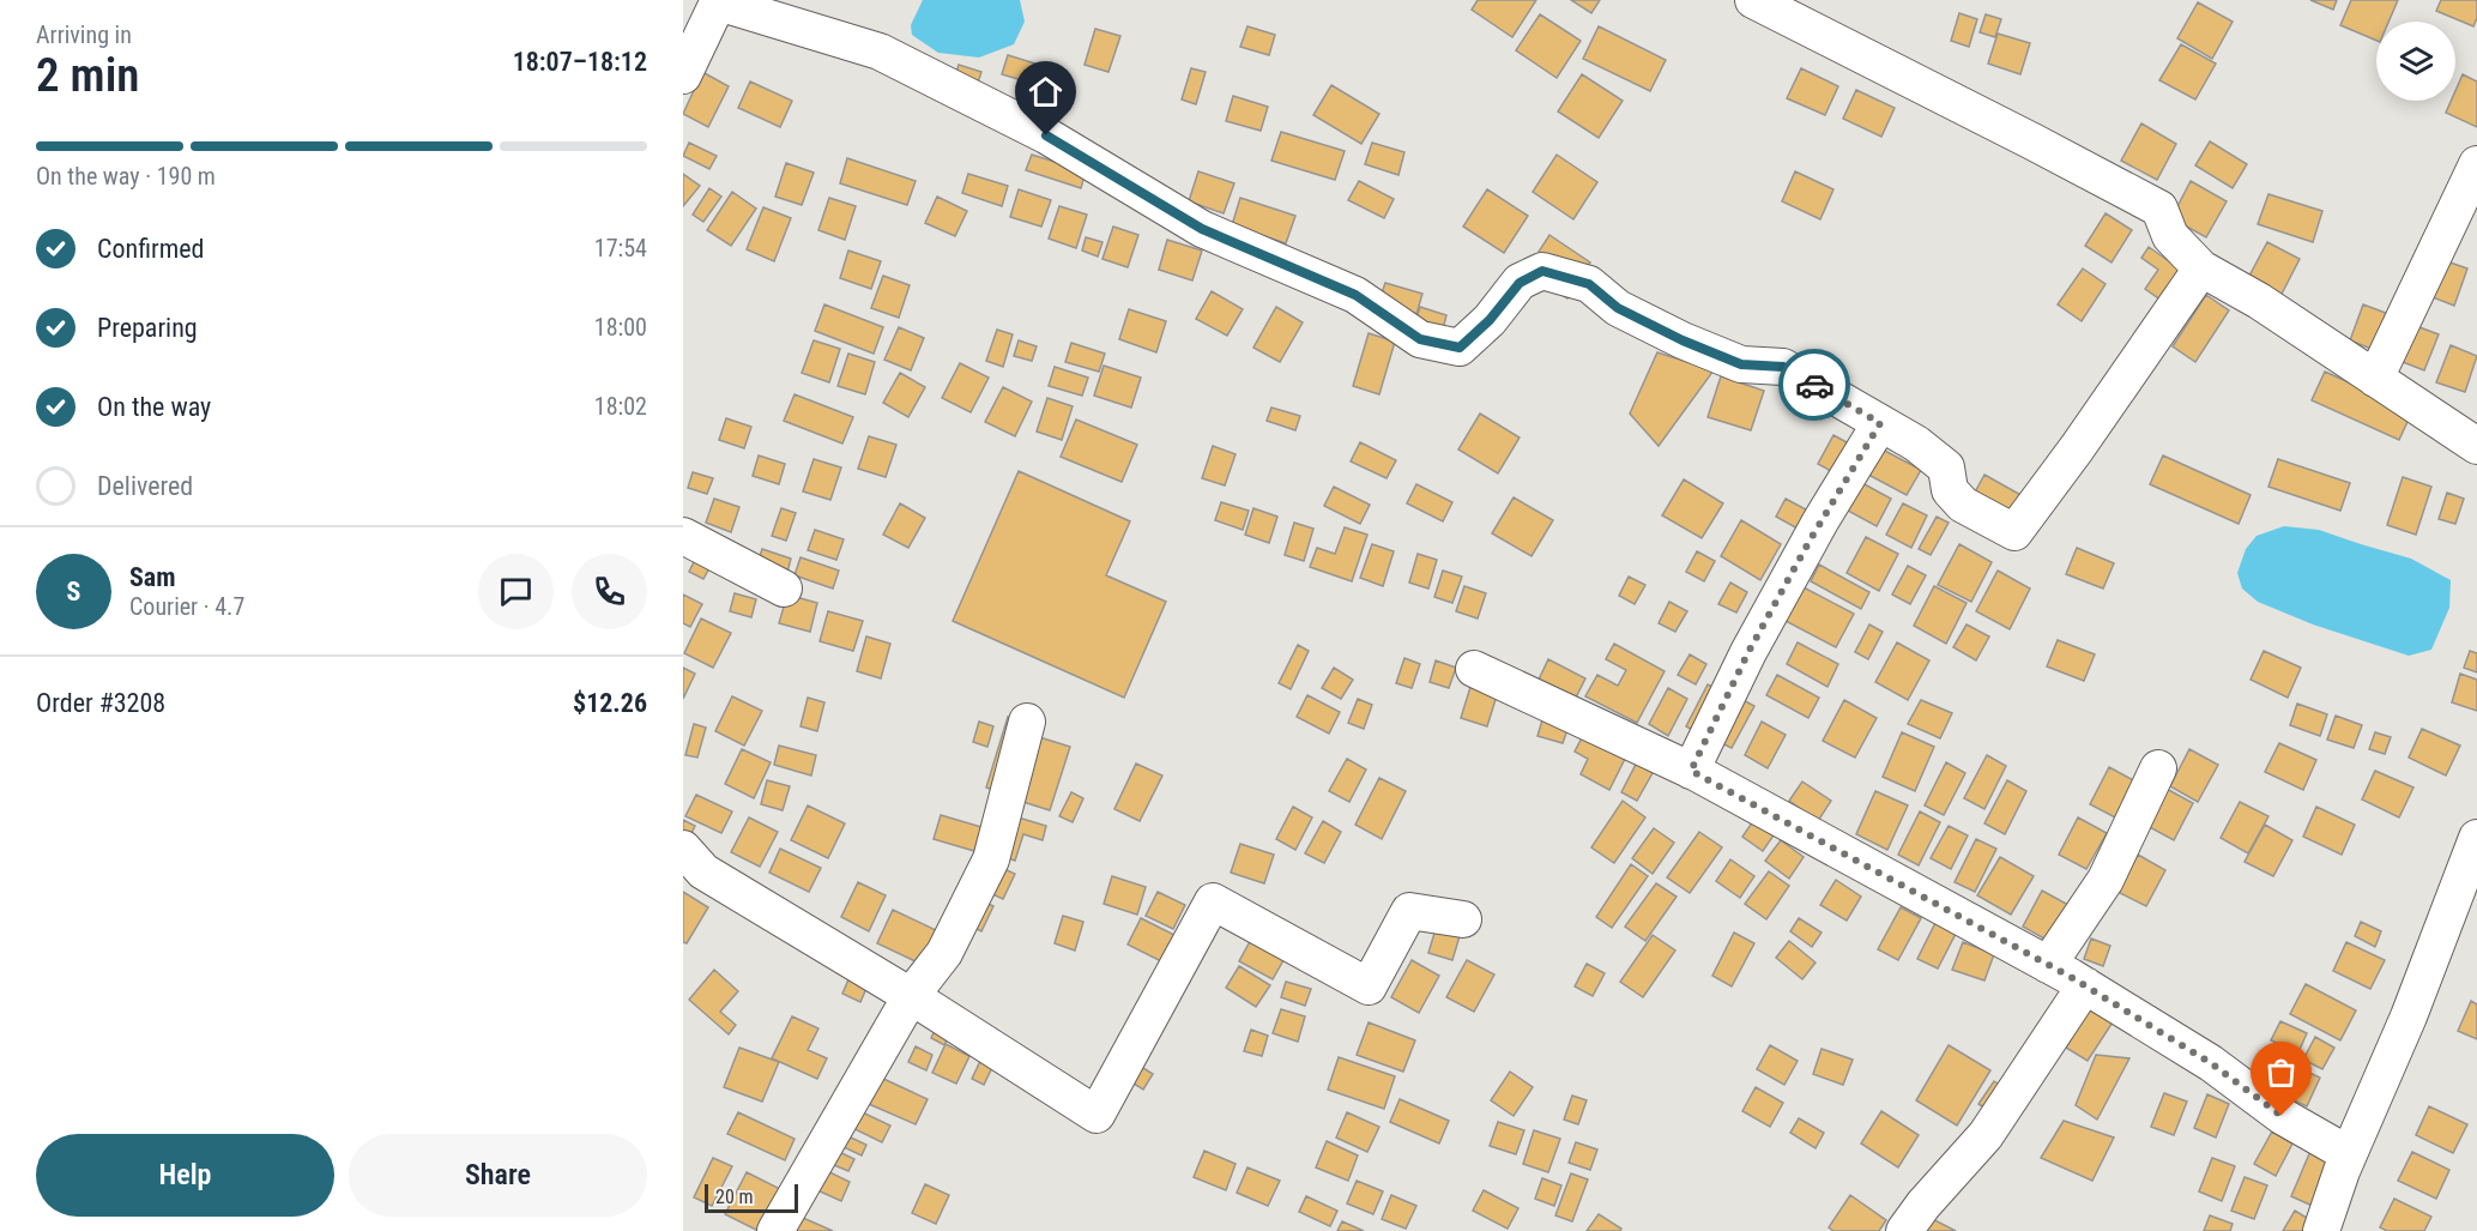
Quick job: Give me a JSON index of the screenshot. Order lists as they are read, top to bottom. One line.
{"scale_bar":"20 m","page":{"heading":["2 min","Arriving in","18:07–18:12"],"panel":["Sam","Courier · 4.7","Order #3208","$12.26"],"bar":"On the way · 190 m","list":[["Confirmed","17:54"],["Preparing","18:00"],["On the way","18:02"],"Delivered"],"round":"S","buttons":["Help","Share"],"scale":"20 m"}}
